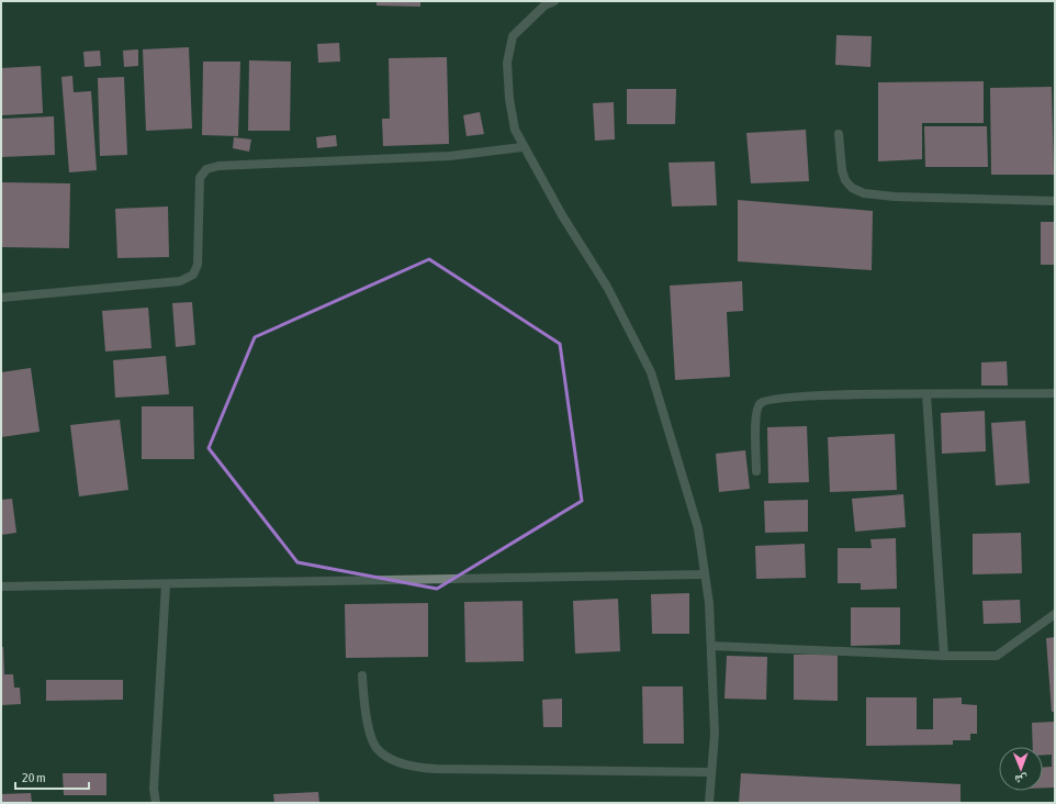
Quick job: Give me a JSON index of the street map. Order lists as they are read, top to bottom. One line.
{"scale_bar":"20 m","north":"bottom"}
